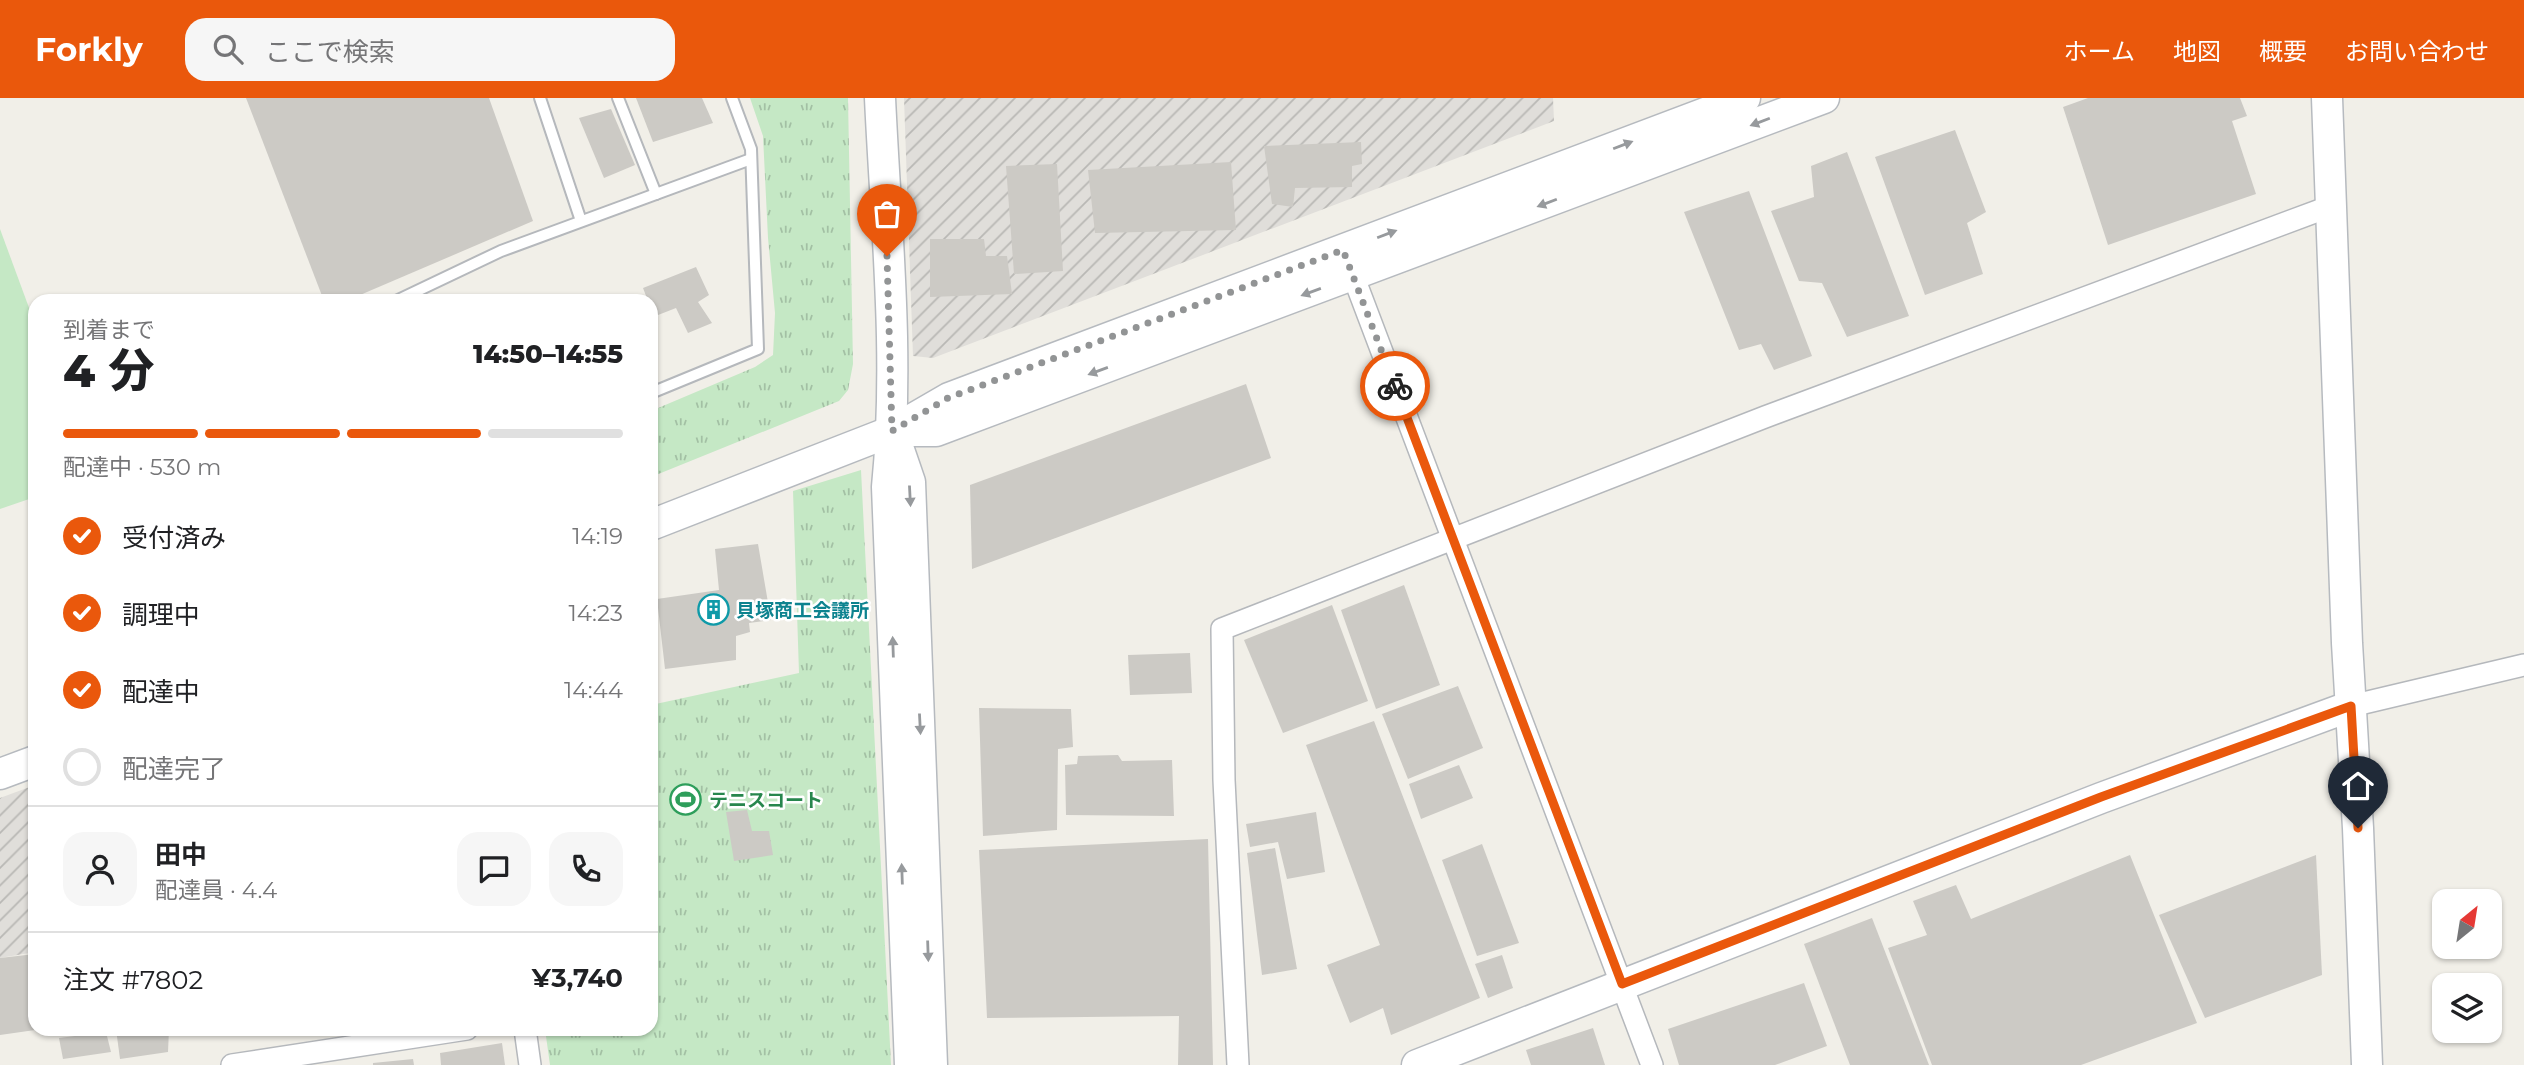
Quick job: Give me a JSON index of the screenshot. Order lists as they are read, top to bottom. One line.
{"places":{"building":["貝塚商工会議所"],"sports":["テニスコート"]},"north":"top right","page":{"header":"Forkly","search":"ここで検索","nav":["ホーム","地図","概要","お問い合わせ"],"heading":["4 分","到着まで","14:50–14:55"],"panel":["田中","配達員 · 4.4","注文 #7802","¥3,740"],"bar":"配達中 · 530 m","list":[["受付済み","14:19"],["調理中","14:23"],["配達中","14:44"],"配達完了"]}}
